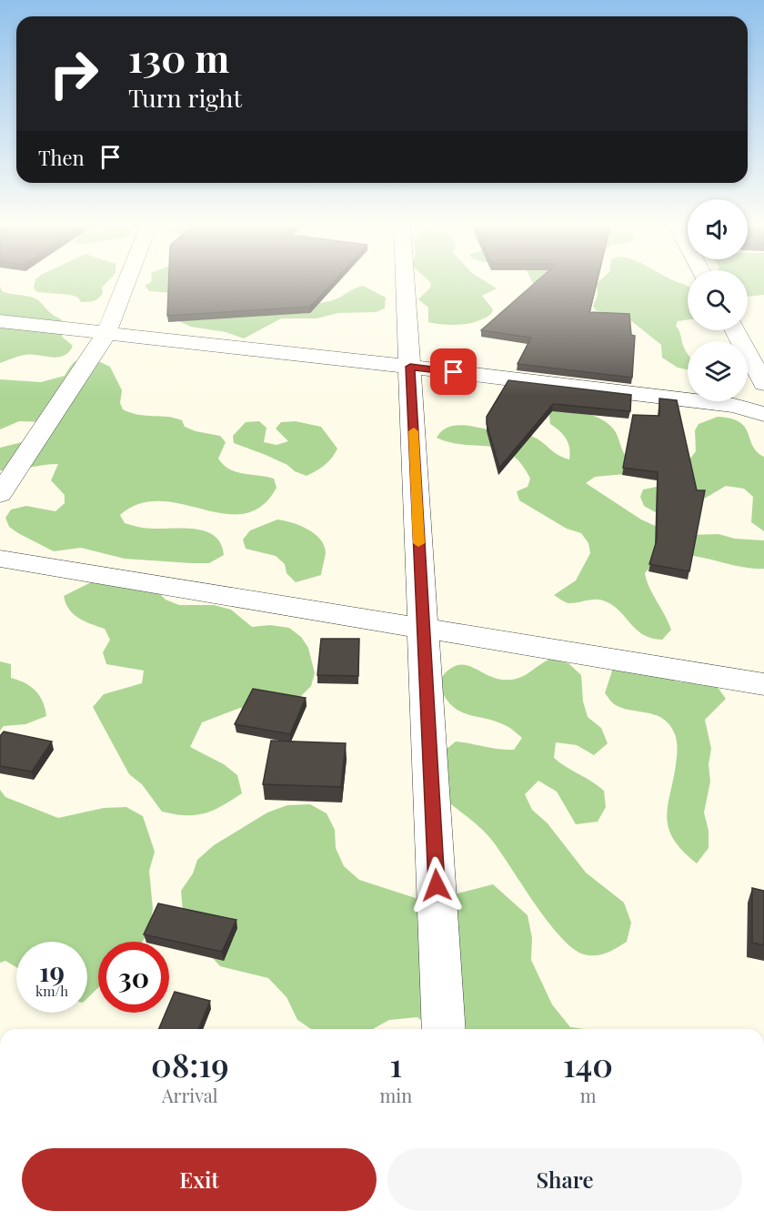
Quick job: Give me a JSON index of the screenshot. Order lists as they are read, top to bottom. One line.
{"page":{"turn":["130 m","Turn right"],"then":"Then","speed":"19 km/h","limit":"30","eta":["08:19","Arrival","1","min","140","m"],"buttons":["Exit","Share"]}}
